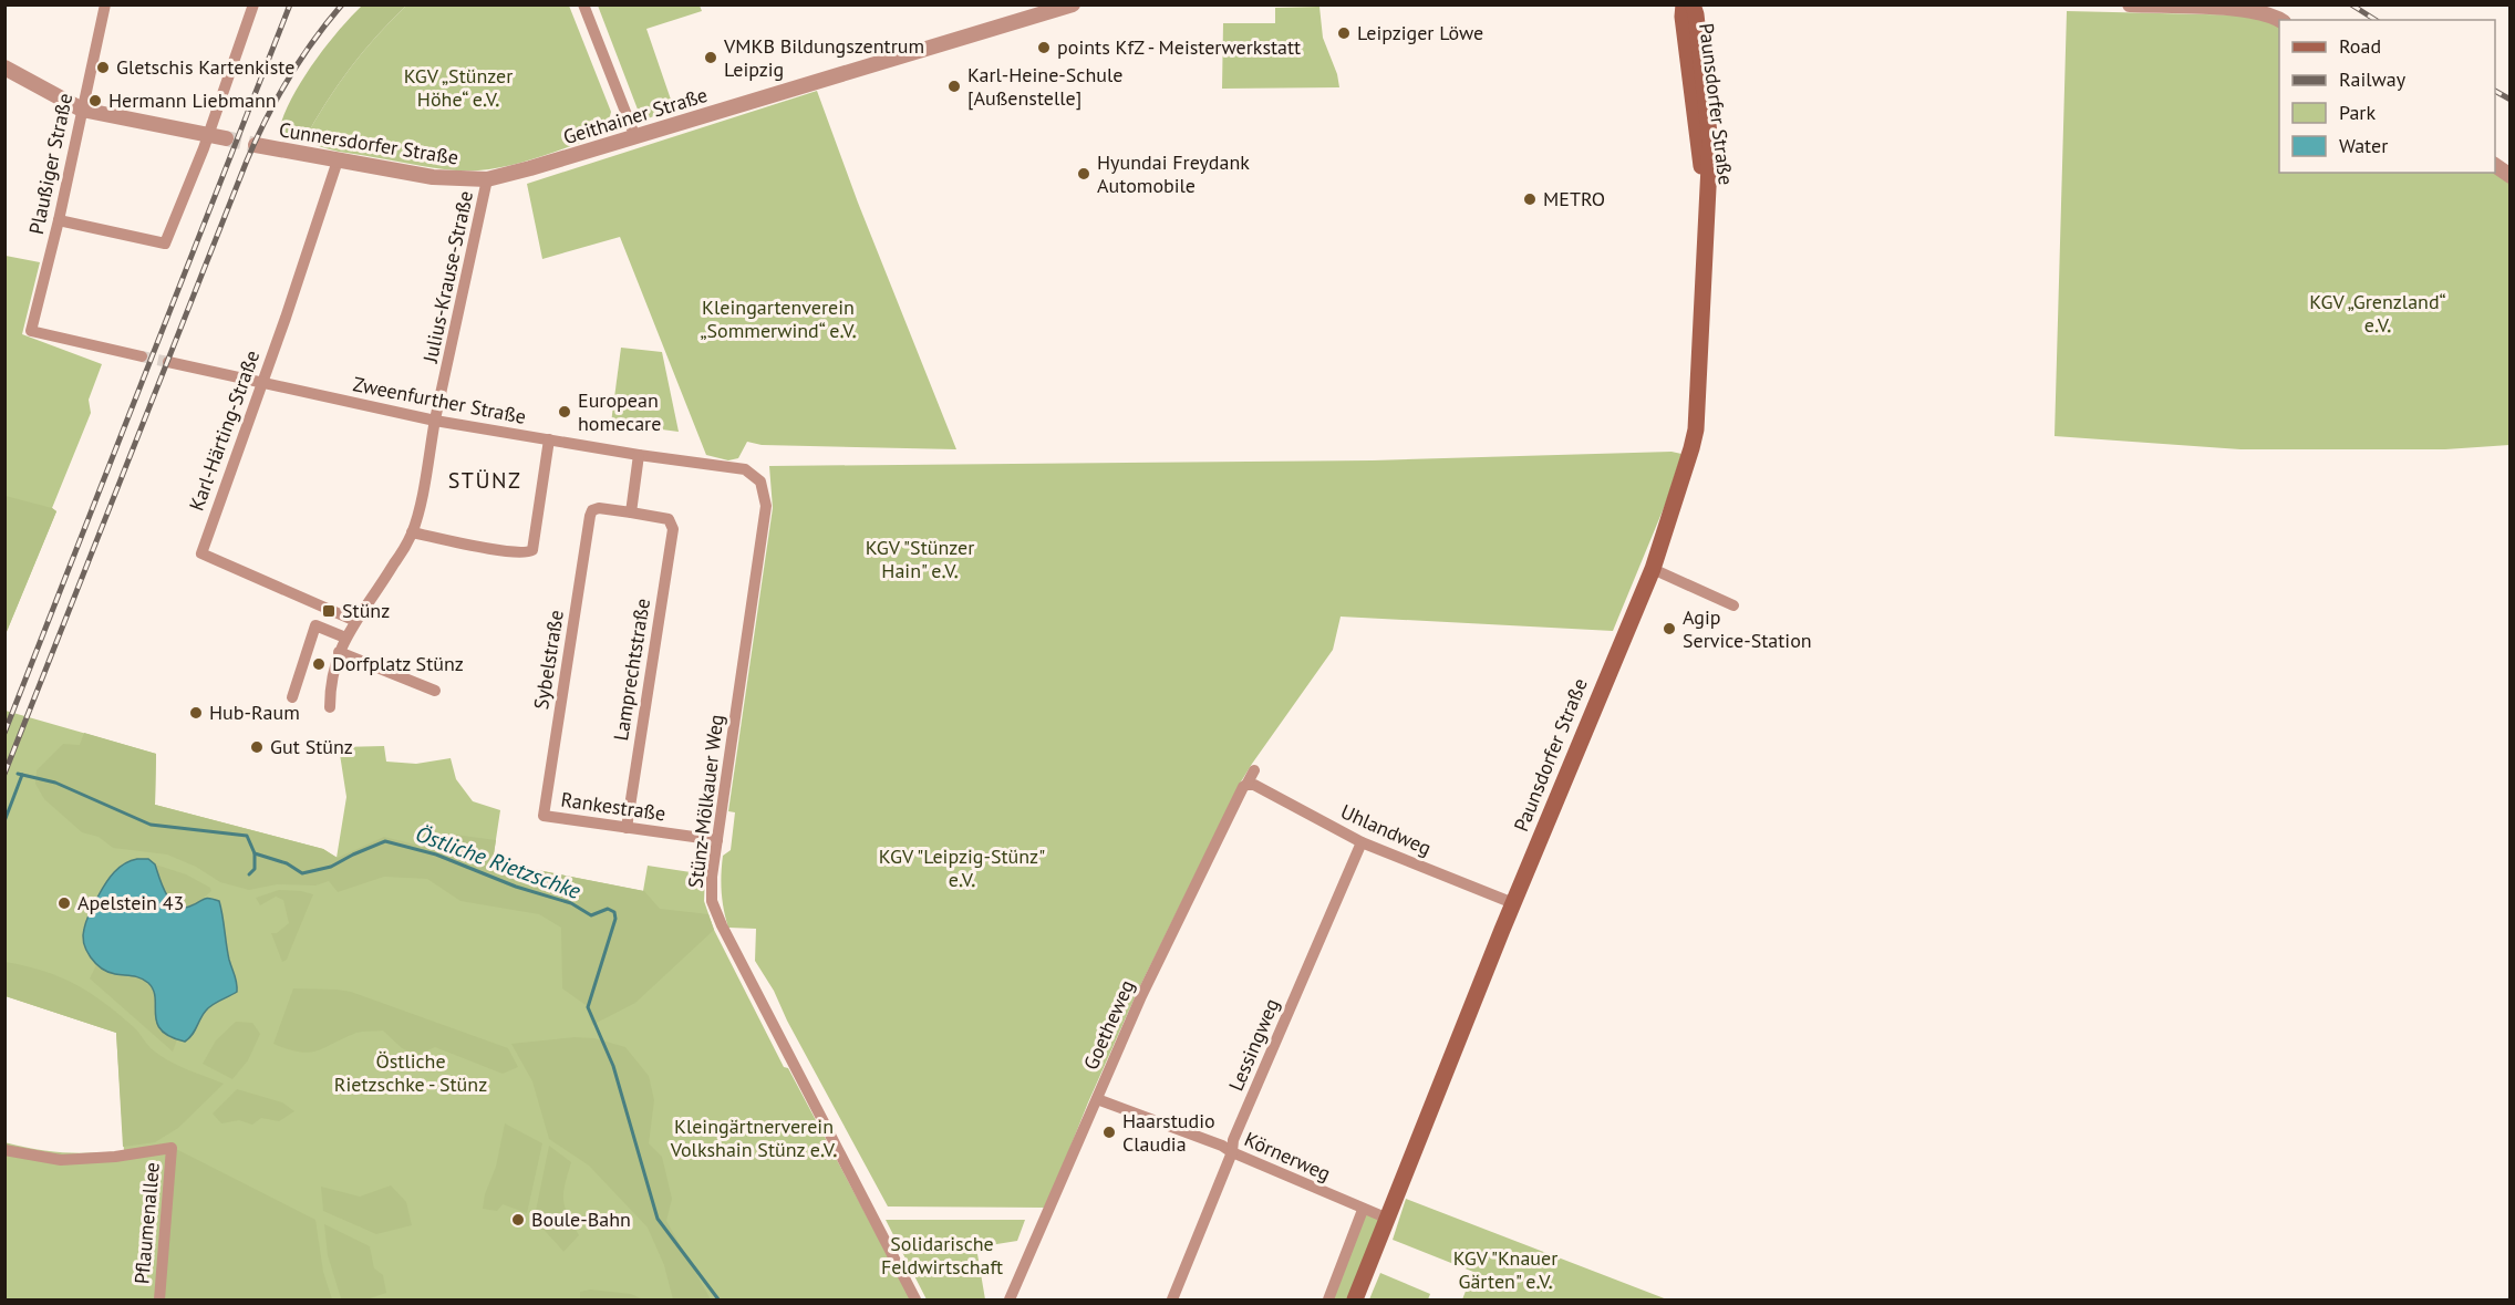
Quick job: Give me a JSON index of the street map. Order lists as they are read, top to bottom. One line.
{"streets":{"main road":["Paunsdorfer Straße"],"street":["Geithainer Straße","Cunnersdorfer Straße","Plaußiger Straße","Julius-Krause-Straße","Zweenfurther Straße","Karl-Härting-Straße","Sybelstraße","Lamprechtstraße","Stünz-Mölkauer Weg","Rankestraße","Uhlandweg","Goetheweg","Lessingweg","Körnerweg","Pflaumenallee"]},"crossings":[["Paunsdorfer Straße","Uhlandweg"],["Paunsdorfer Straße","Körnerweg"],["Geithainer Straße","Cunnersdorfer Straße"],["Cunnersdorfer Straße","Julius-Krause-Straße"],["Cunnersdorfer Straße","Karl-Härting-Straße"],["Julius-Krause-Straße","Zweenfurther Straße"],["Julius-Krause-Straße","Karl-Härting-Straße"],["Zweenfurther Straße","Karl-Härting-Straße"],["Zweenfurther Straße","Stünz-Mölkauer Weg"],["Sybelstraße","Lamprechtstraße"],["Sybelstraße","Rankestraße"],["Lamprechtstraße","Rankestraße"],["Stünz-Mölkauer Weg","Rankestraße"],["Uhlandweg","Goetheweg"],["Uhlandweg","Lessingweg"],["Goetheweg","Körnerweg"],["Lessingweg","Körnerweg"]],"districts":["STÜNZ"],"water":["Östliche Rietzschke"],"parks":["KGV „Stünzer Höhe“ e.V.","KGV „Grenzland“ e.V.","Kleingartenverein „Sommerwind“ e.V.","KGV \"Stünzer Hain\" e.V.","KGV \"Leipzig-Stünz\" e.V.","Östliche Rietzschke - Stünz","Kleingärtnerverein Volkshain Stünz e.V.","Solidarische Feldwirtschaft","KGV \"Knauer Gärten\" e.V."],"places":{"other":["Leipziger Löwe","points KfZ - Meisterwerkstatt","VMKB Bildungszentrum Leipzig","Gletschis Kartenkiste","Karl-Heine-Schule [Außenstelle]","Hermann Liebmann","Hyundai Freydank Automobile","METRO","European homecare","Agip Service-Station","Dorfplatz Stünz","Hub-Raum","Gut Stünz","Apelstein 43","Haarstudio Claudia","Boule-Bahn"],"transit":["Stünz"]},"legend":["Road","Railway","Park","Water"]}
